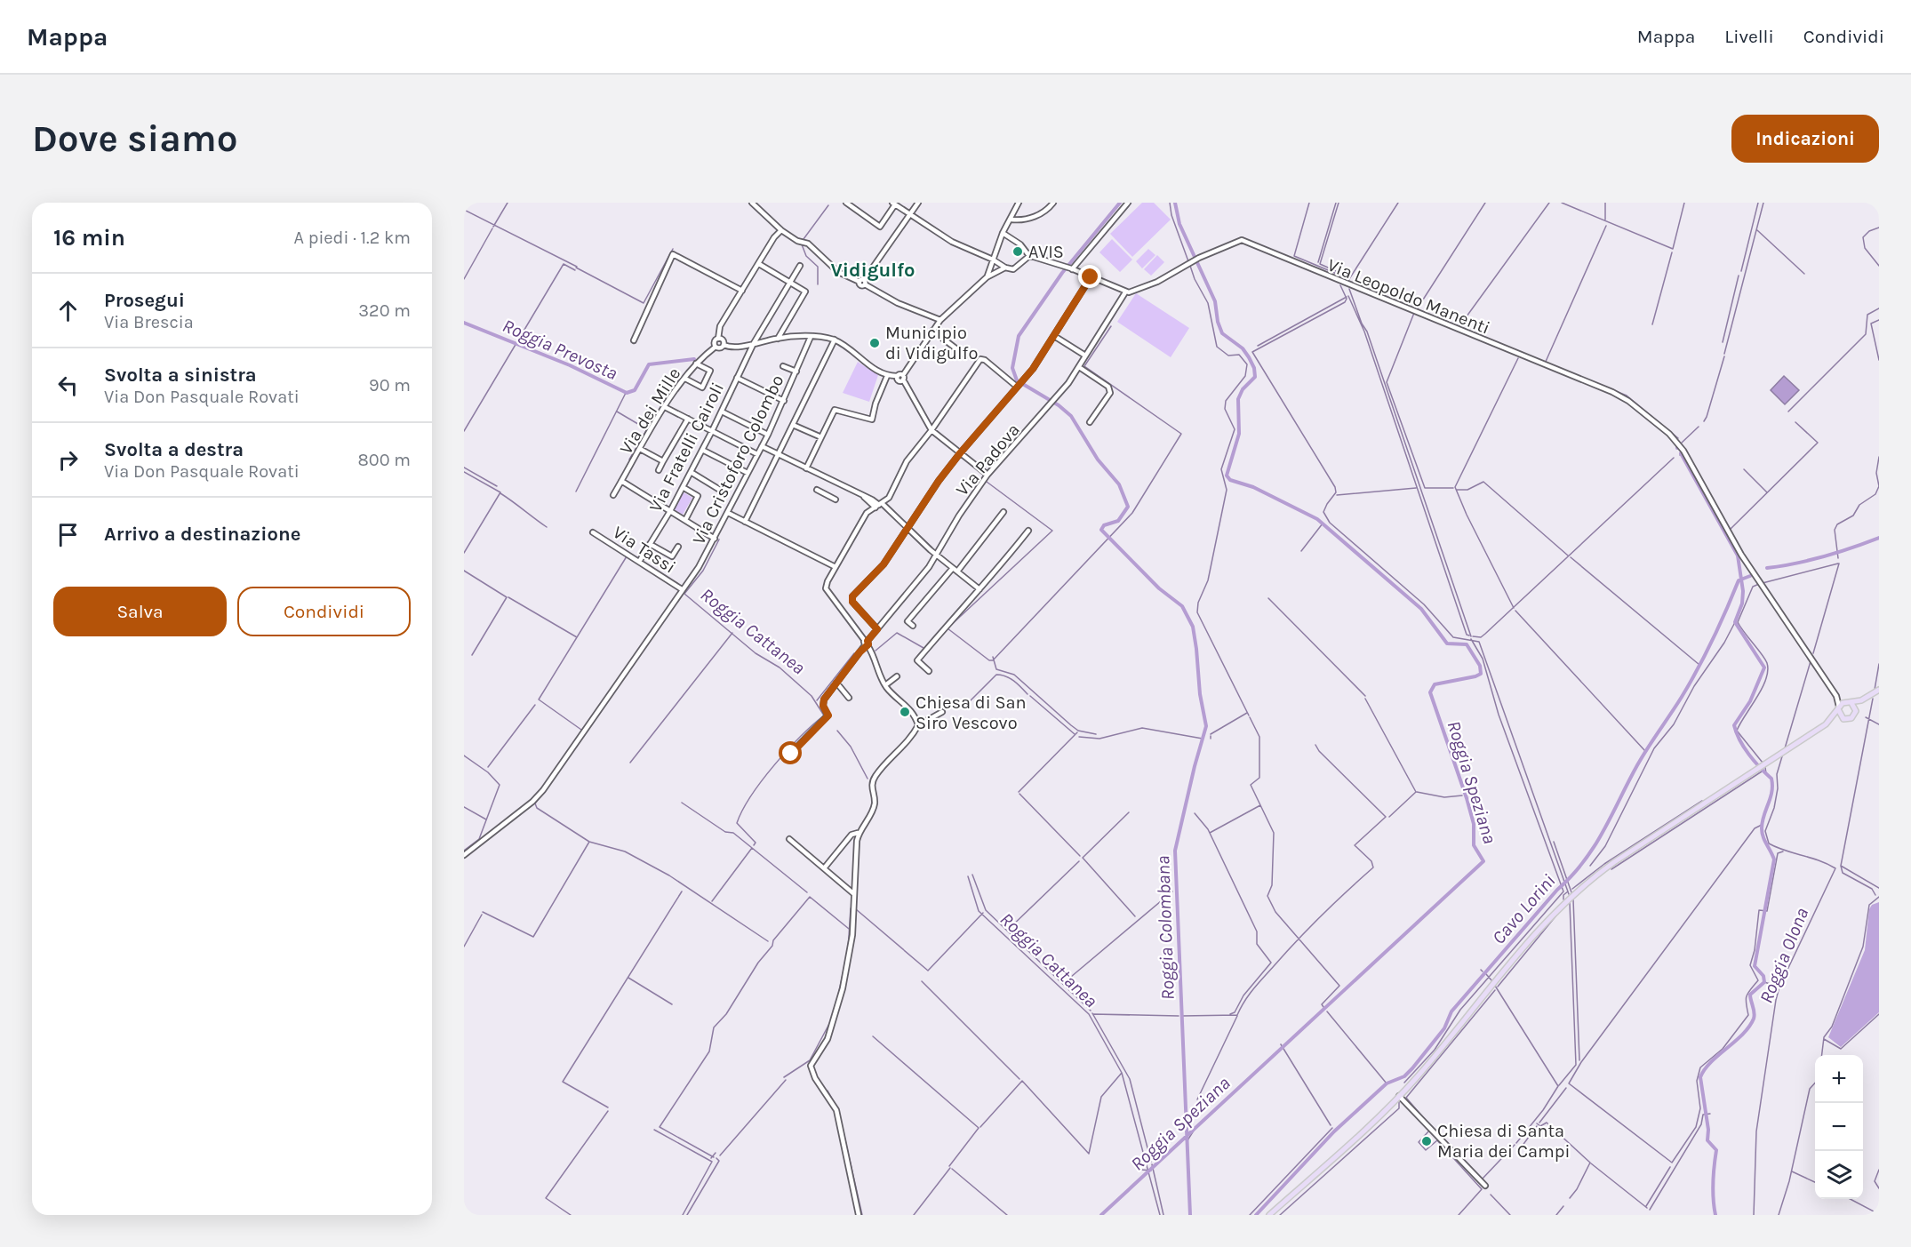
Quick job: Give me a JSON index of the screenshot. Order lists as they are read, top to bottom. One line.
{"streets":{"street":["Via Leopoldo Manenti","Via dei Mille","Via Fratelli Cairoli","Via Cristoforo Colombo","Via Padova","Via Tassi"]},"crossings":[["Via Leopoldo Manenti","Via Padova"],["Via Fratelli Cairoli","Via Tassi"],["Via Cristoforo Colombo","Via Tassi"]],"districts":["Vidigulfo"],"water":["Roggia Prevosta","Roggia Cattanea","Roggia Speziana","Cavo Lorini","Roggia Colombana","Roggia Olona"],"places":["AVIS","Municipio di Vidigulfo","Chiesa di San Siro Vescovo","Chiesa di Santa Maria dei Campi"],"page":{"header":"Mappa","nav":["Mappa","Livelli","Condividi"],"buttons":["Indicazioni",["Salva","Condividi"]],"title":"Dove siamo","heading":["16 min","A piedi · 1.2 km"],"list":[["Prosegui","Via Brescia","320 m"],["Svolta a sinistra","Via Don Pasquale Rovati","90 m"],["Svolta a destra","Via Don Pasquale Rovati","800 m"],"Arrivo a destinazione"],"map_buttons":["+","−"]}}
